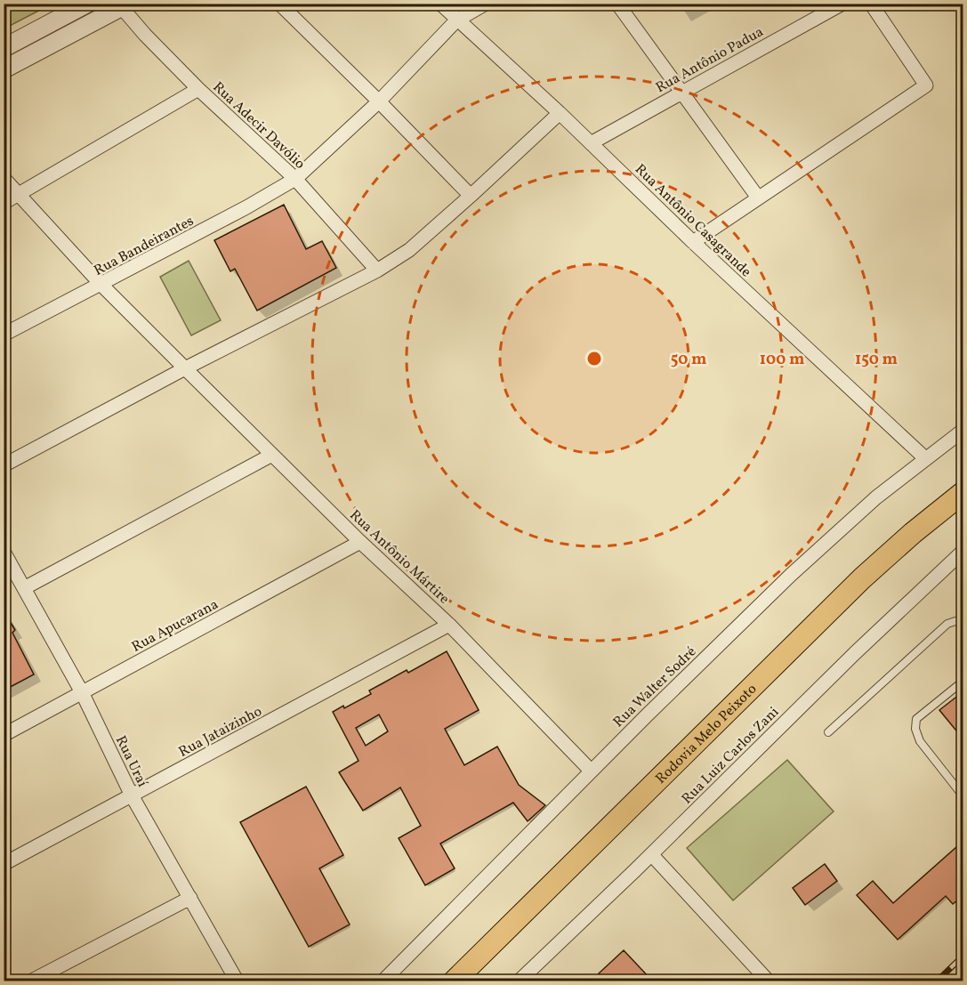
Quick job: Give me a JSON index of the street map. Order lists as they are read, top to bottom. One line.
{"streets":{"main road":["Rodovia Melo Peixoto"],"street":["Rua Antônio Padua","Rua Adecir Davólio","Rua Antônio Casagrande","Rua Bandeirantes","Rua Antônio Mártire","Rua Apucarana","Rua Walter Sodré","Rua Jataizinho","Rua Luiz Carlos Zani","Rua Uraí"]},"crossings":[["Rua Antônio Padua","Rua Antônio Casagrande"],["Rua Adecir Davólio","Rua Bandeirantes"],["Rua Antônio Casagrande","Rua Bandeirantes"],["Rua Antônio Casagrande","Rua Walter Sodré"],["Rua Bandeirantes","Rua Antônio Mártire"],["Rua Antônio Mártire","Rua Apucarana"],["Rua Antônio Mártire","Rua Walter Sodré"],["Rua Antônio Mártire","Rua Jataizinho"],["Rua Apucarana","Rua Uraí"],["Rua Jataizinho","Rua Uraí"]],"rings":["50 m","100 m","150 m"]}
